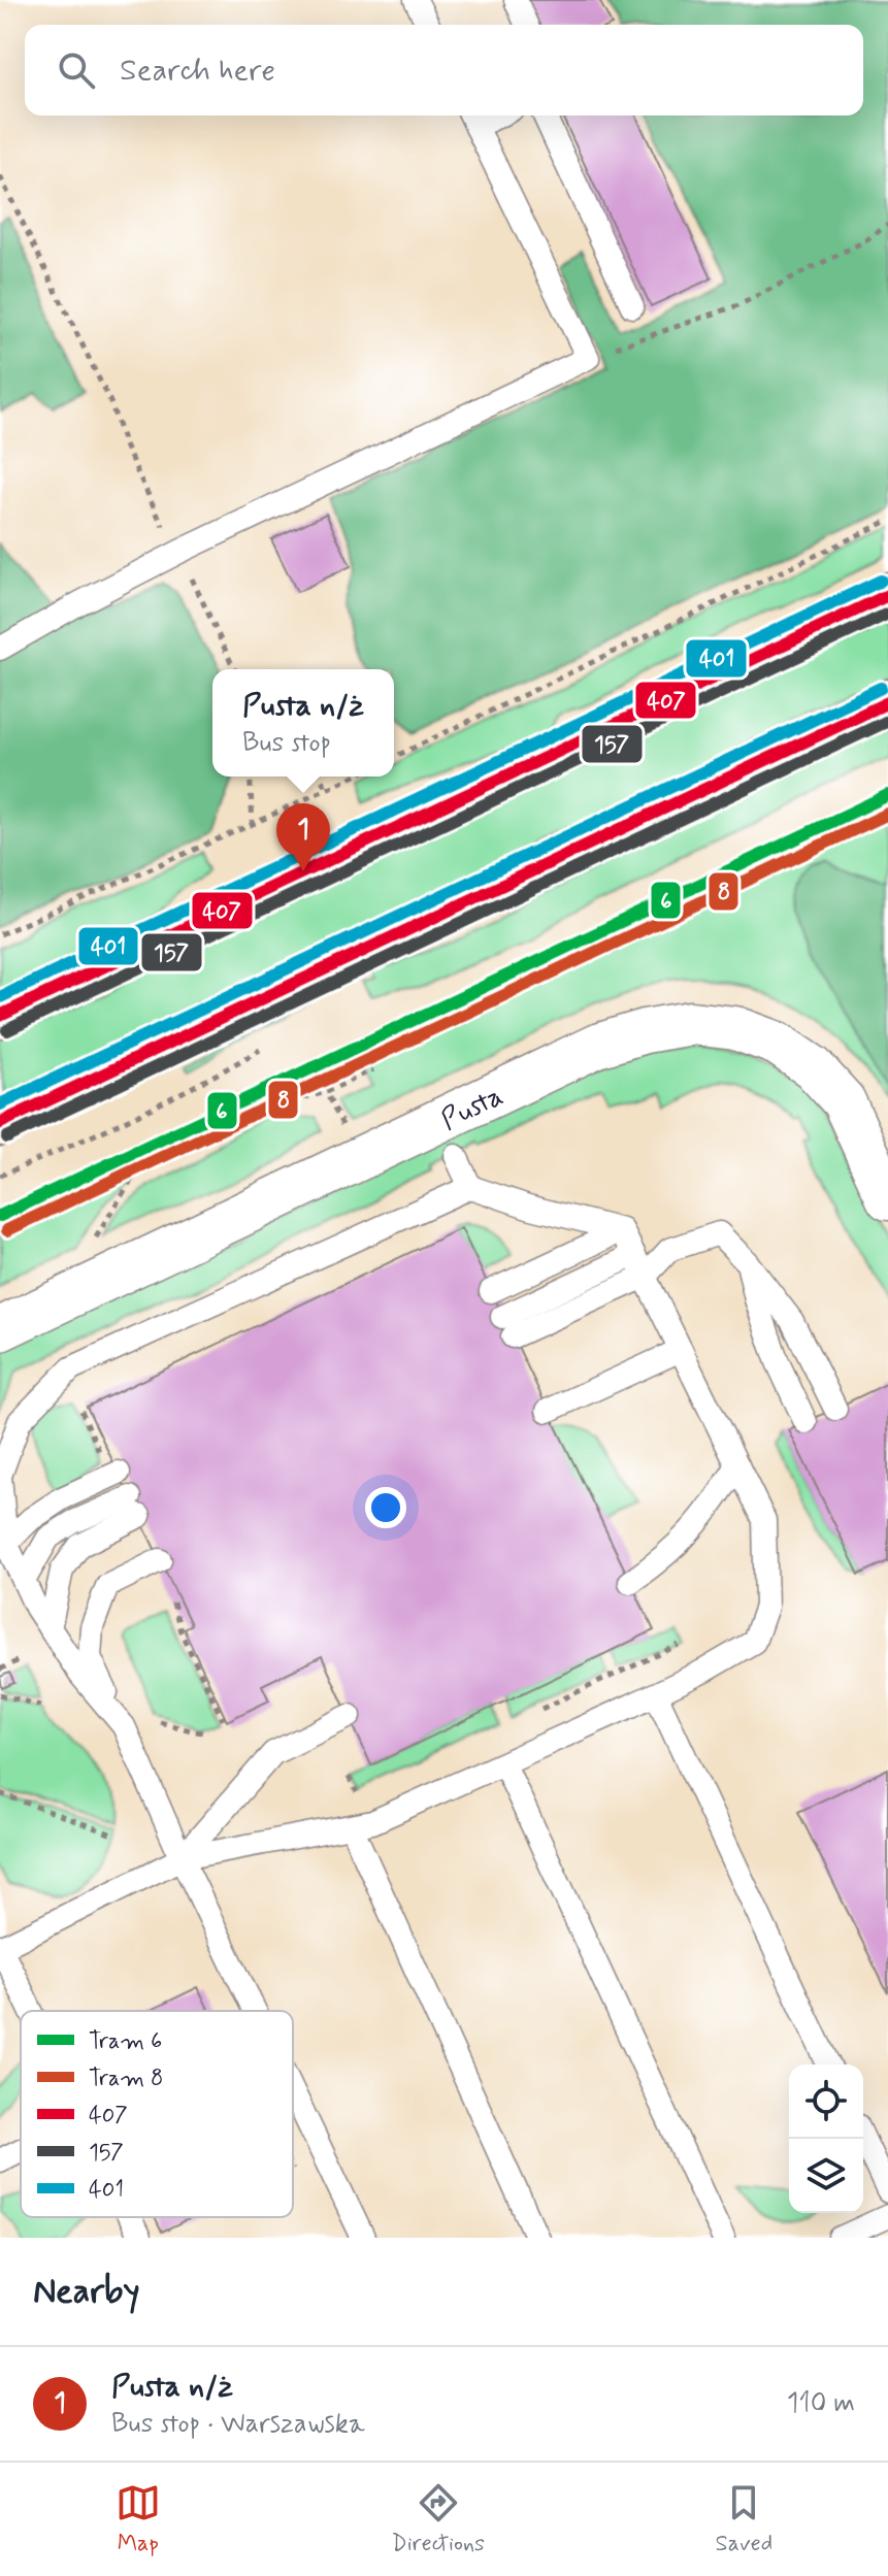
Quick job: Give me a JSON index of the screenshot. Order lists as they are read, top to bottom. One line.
{"streets":{"street":["Pusta"]},"lines":["transit line 401","transit line 407","transit line 157","tram line 6","tram line 8"],"legend":["Tram 6","Tram 8","407","157","401"],"page":{"search":"Search here","popup":["Pusta n/ż","Bus stop"],"pins":"1","heading":"Nearby","list":[{"mark":"1","name":"Pusta n/ż","note":"Bus stop · Warszawska","value":"110 m"}],"nav":["Map","Directions","Saved"]}}
